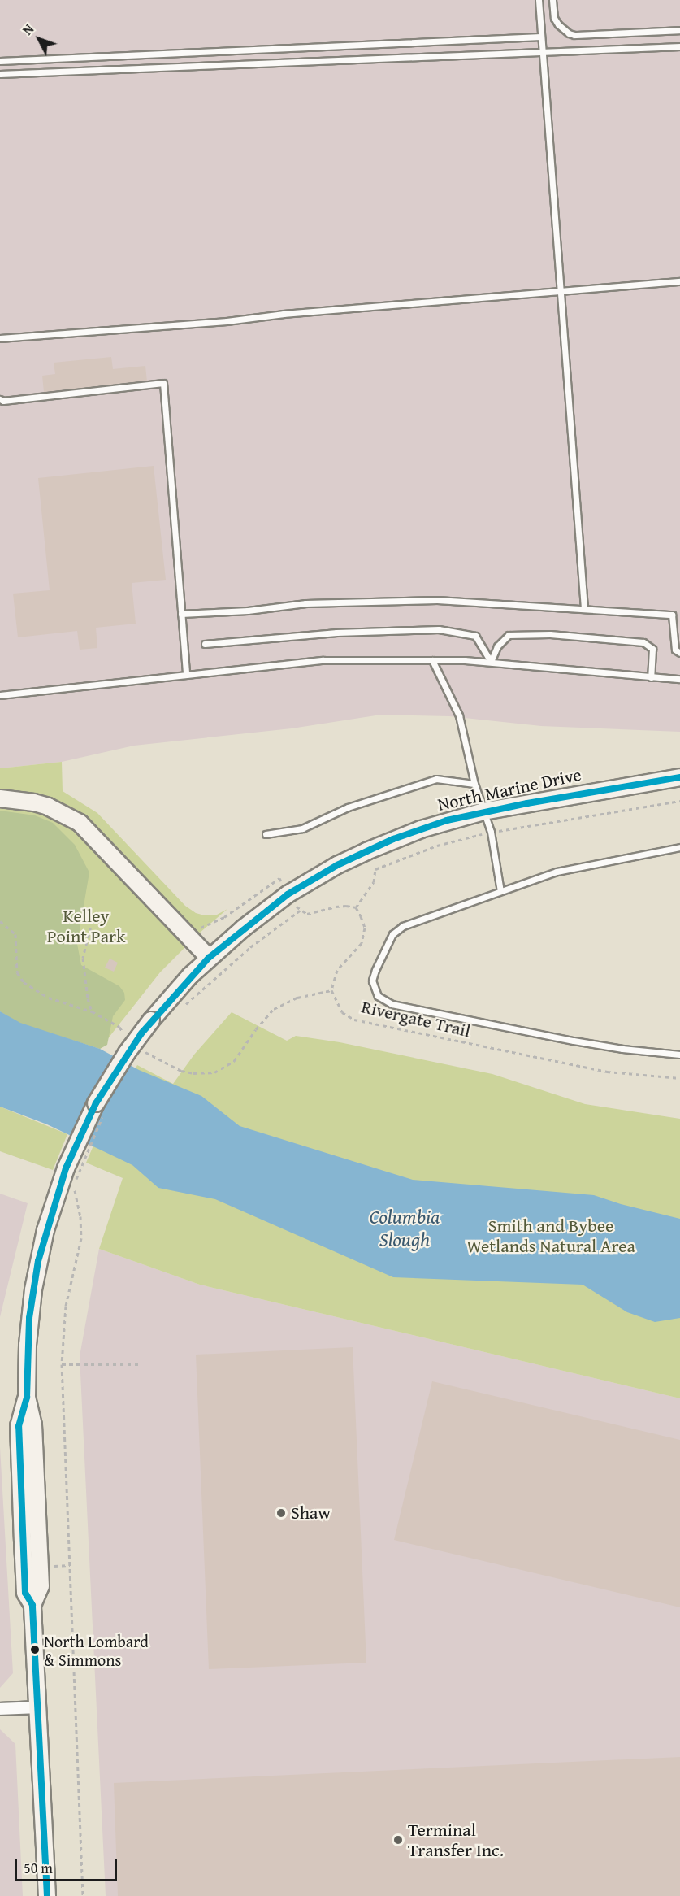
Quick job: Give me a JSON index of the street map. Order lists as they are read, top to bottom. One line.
{"streets":{"main road":["North Marine Drive"],"path":["Rivergate Trail"]},"water":["Columbia Slough"],"parks":["Kelley Point Park","Smith and Bybee Wetlands Natural Area"],"places":["Shaw","North Lombard & Simmons","Terminal Transfer Inc."],"scale_bar":"50 m","north":"top left"}
